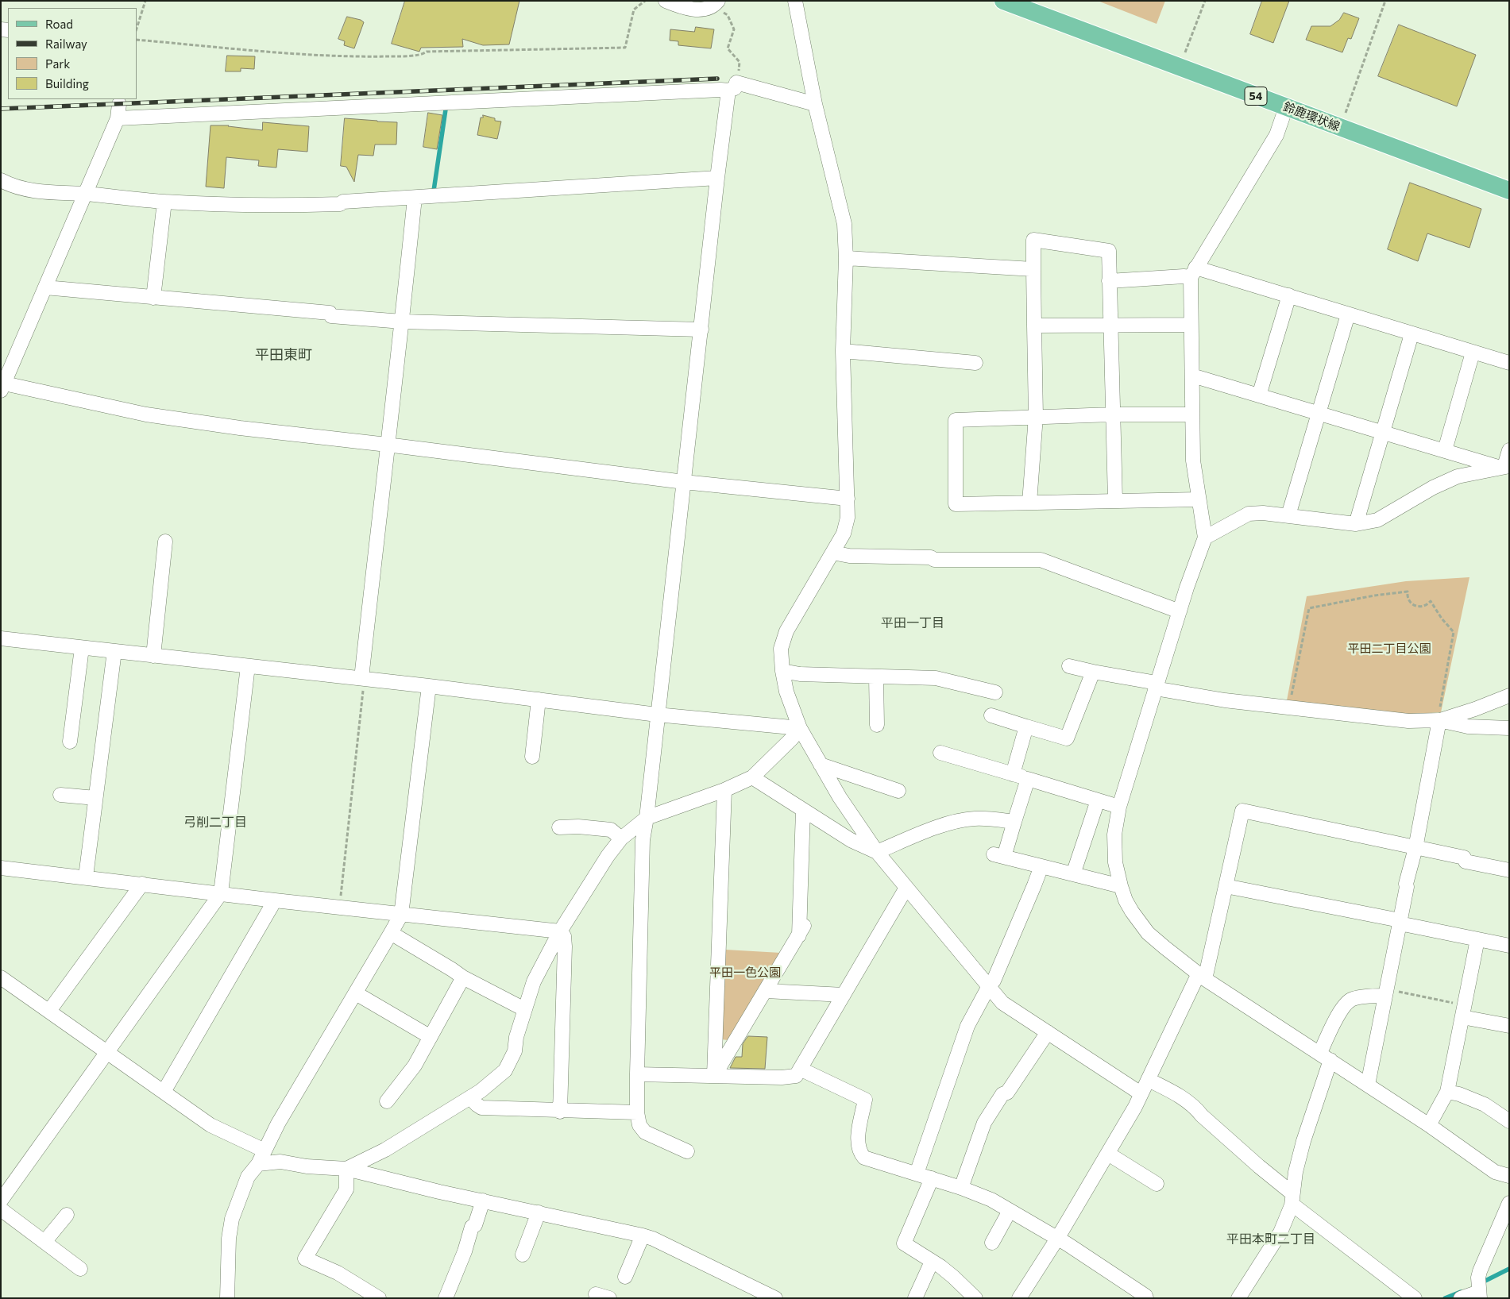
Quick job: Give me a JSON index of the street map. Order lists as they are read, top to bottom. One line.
{"streets":{"main road":["54","鈴鹿環状線"]},"districts":["平田東町","平田一丁目","弓削二丁目","平田本町二丁目"],"parks":["平田二丁目公園","平田一色公園"],"legend":["Road","Railway","Park","Building"]}
